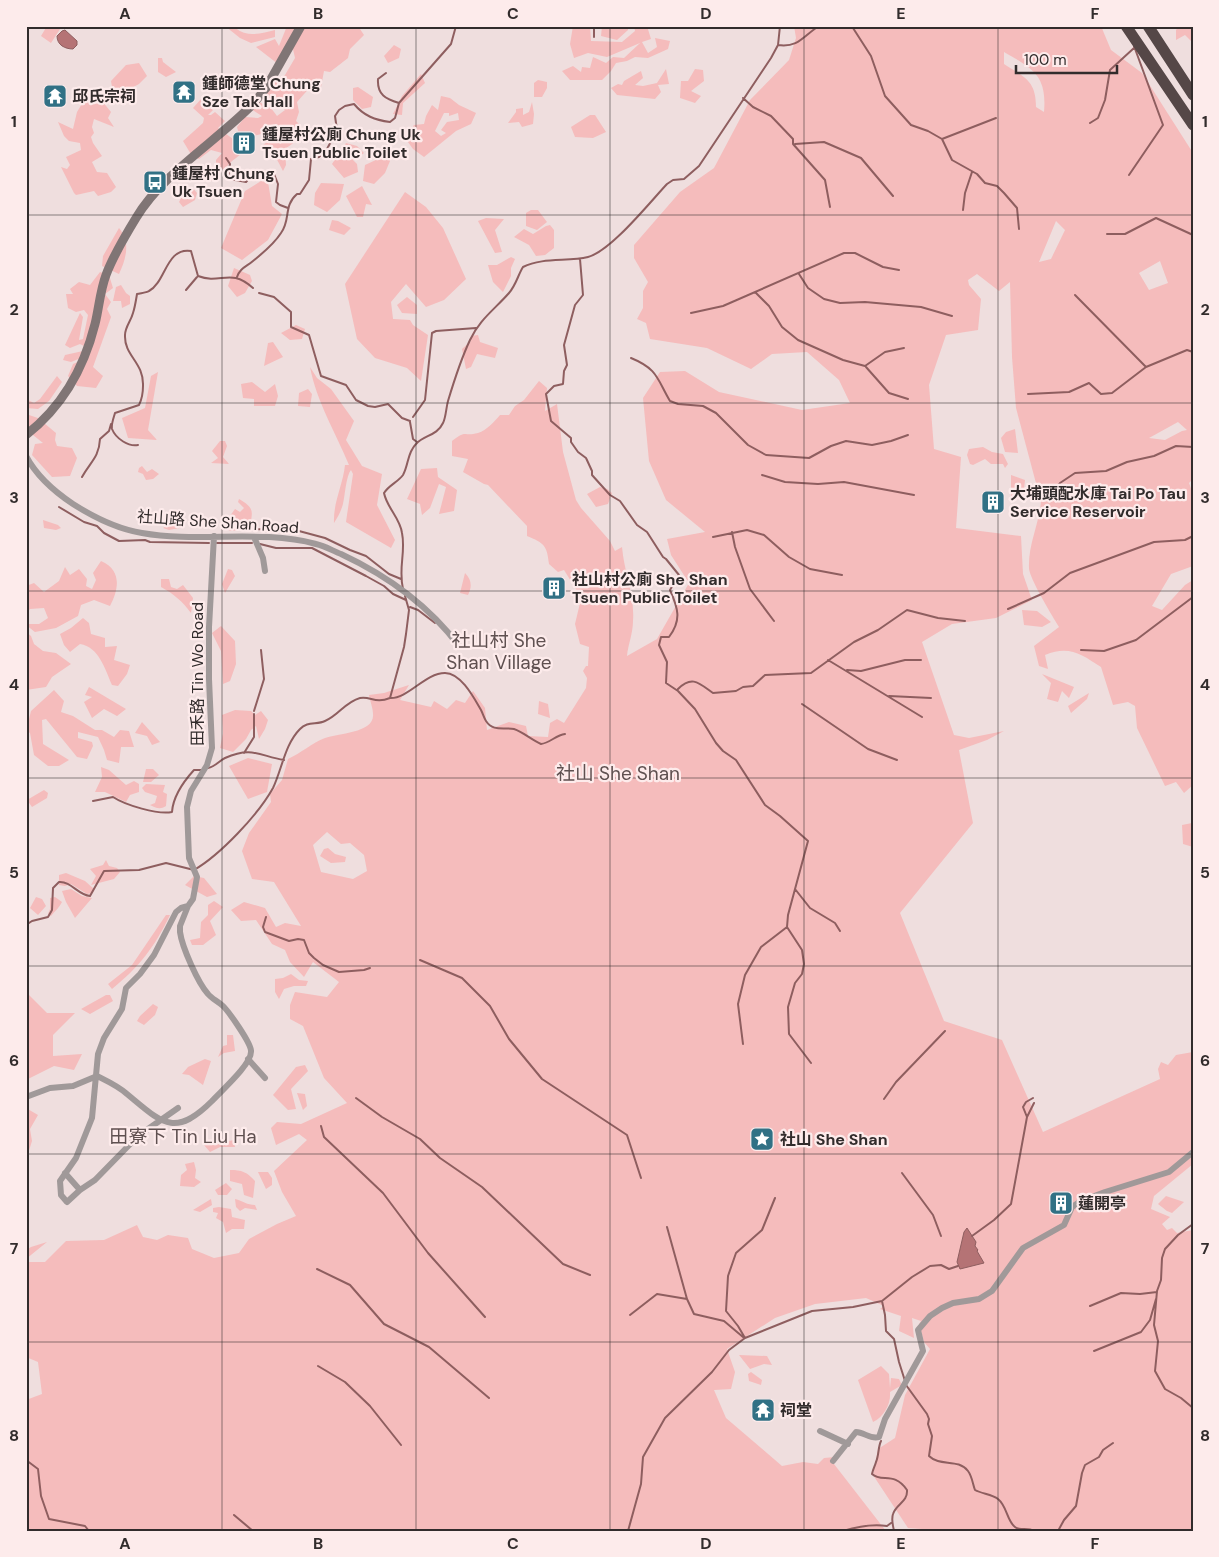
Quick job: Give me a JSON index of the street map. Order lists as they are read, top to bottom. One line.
{"streets":{"street":["社山路 She Shan Road","田禾路 Tin Wo Road"]},"crossings":[["社山路 She Shan Road","田禾路 Tin Wo Road"]],"districts":["社山村 She Shan Village","社山 She Shan","田寮下 Tin Liu Ha"],"places":{"temple":["鍾師德堂 Chung Sze Tak Hall","邱氏宗祠","祠堂"],"building":["鍾屋村公廁 Chung Uk Tsuen Public Toilet","大埔頭配水庫 Tai Po Tau Service Reservoir","社山村公廁 She Shan Tsuen Public Toilet","蓮開亭"],"bus stop":["鍾屋村 Chung Uk Tsuen"],"place":["社山 She Shan"]},"scale_bar":"100 m","grid":{"columns":["A","B","C","D","E","F"],"rows":["1","2","3","4","5","6","7","8"]}}
